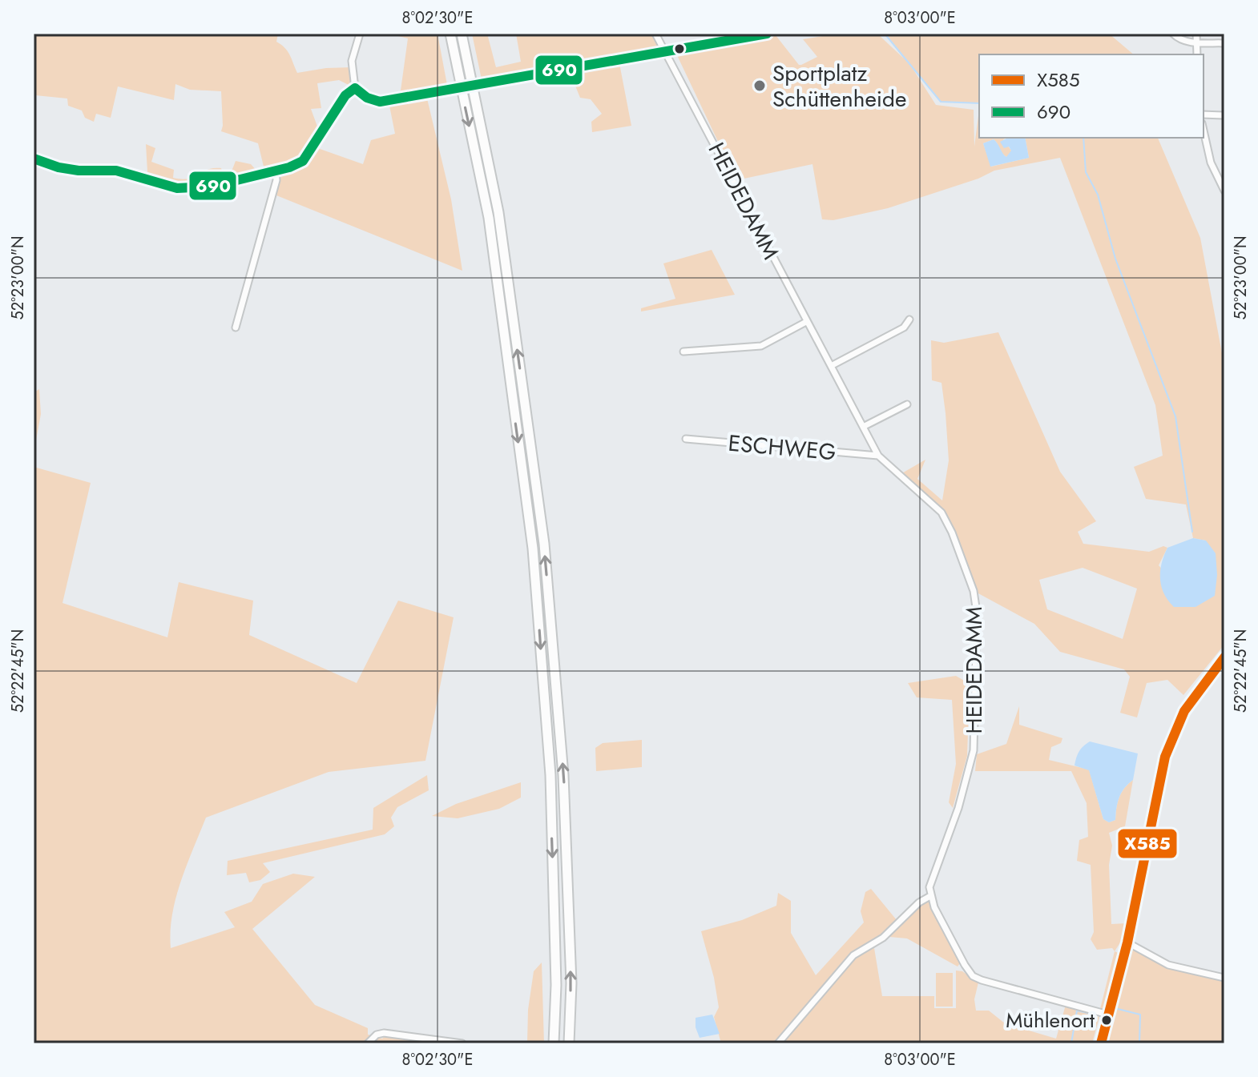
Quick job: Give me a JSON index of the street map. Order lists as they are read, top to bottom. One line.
{"streets":{"street":["HEIDEDAMM","ESCHWEG"]},"crossings":[["HEIDEDAMM","ESCHWEG"]],"places":["Sportplatz Schüttenheide","Mühlenort"],"lines":["transit line 690","transit line X585"],"legend":["X585","690"],"coordinates":["8°02'30\"E","8°03'00\"E","52°23'00\"N","52°22'45\"N"]}
